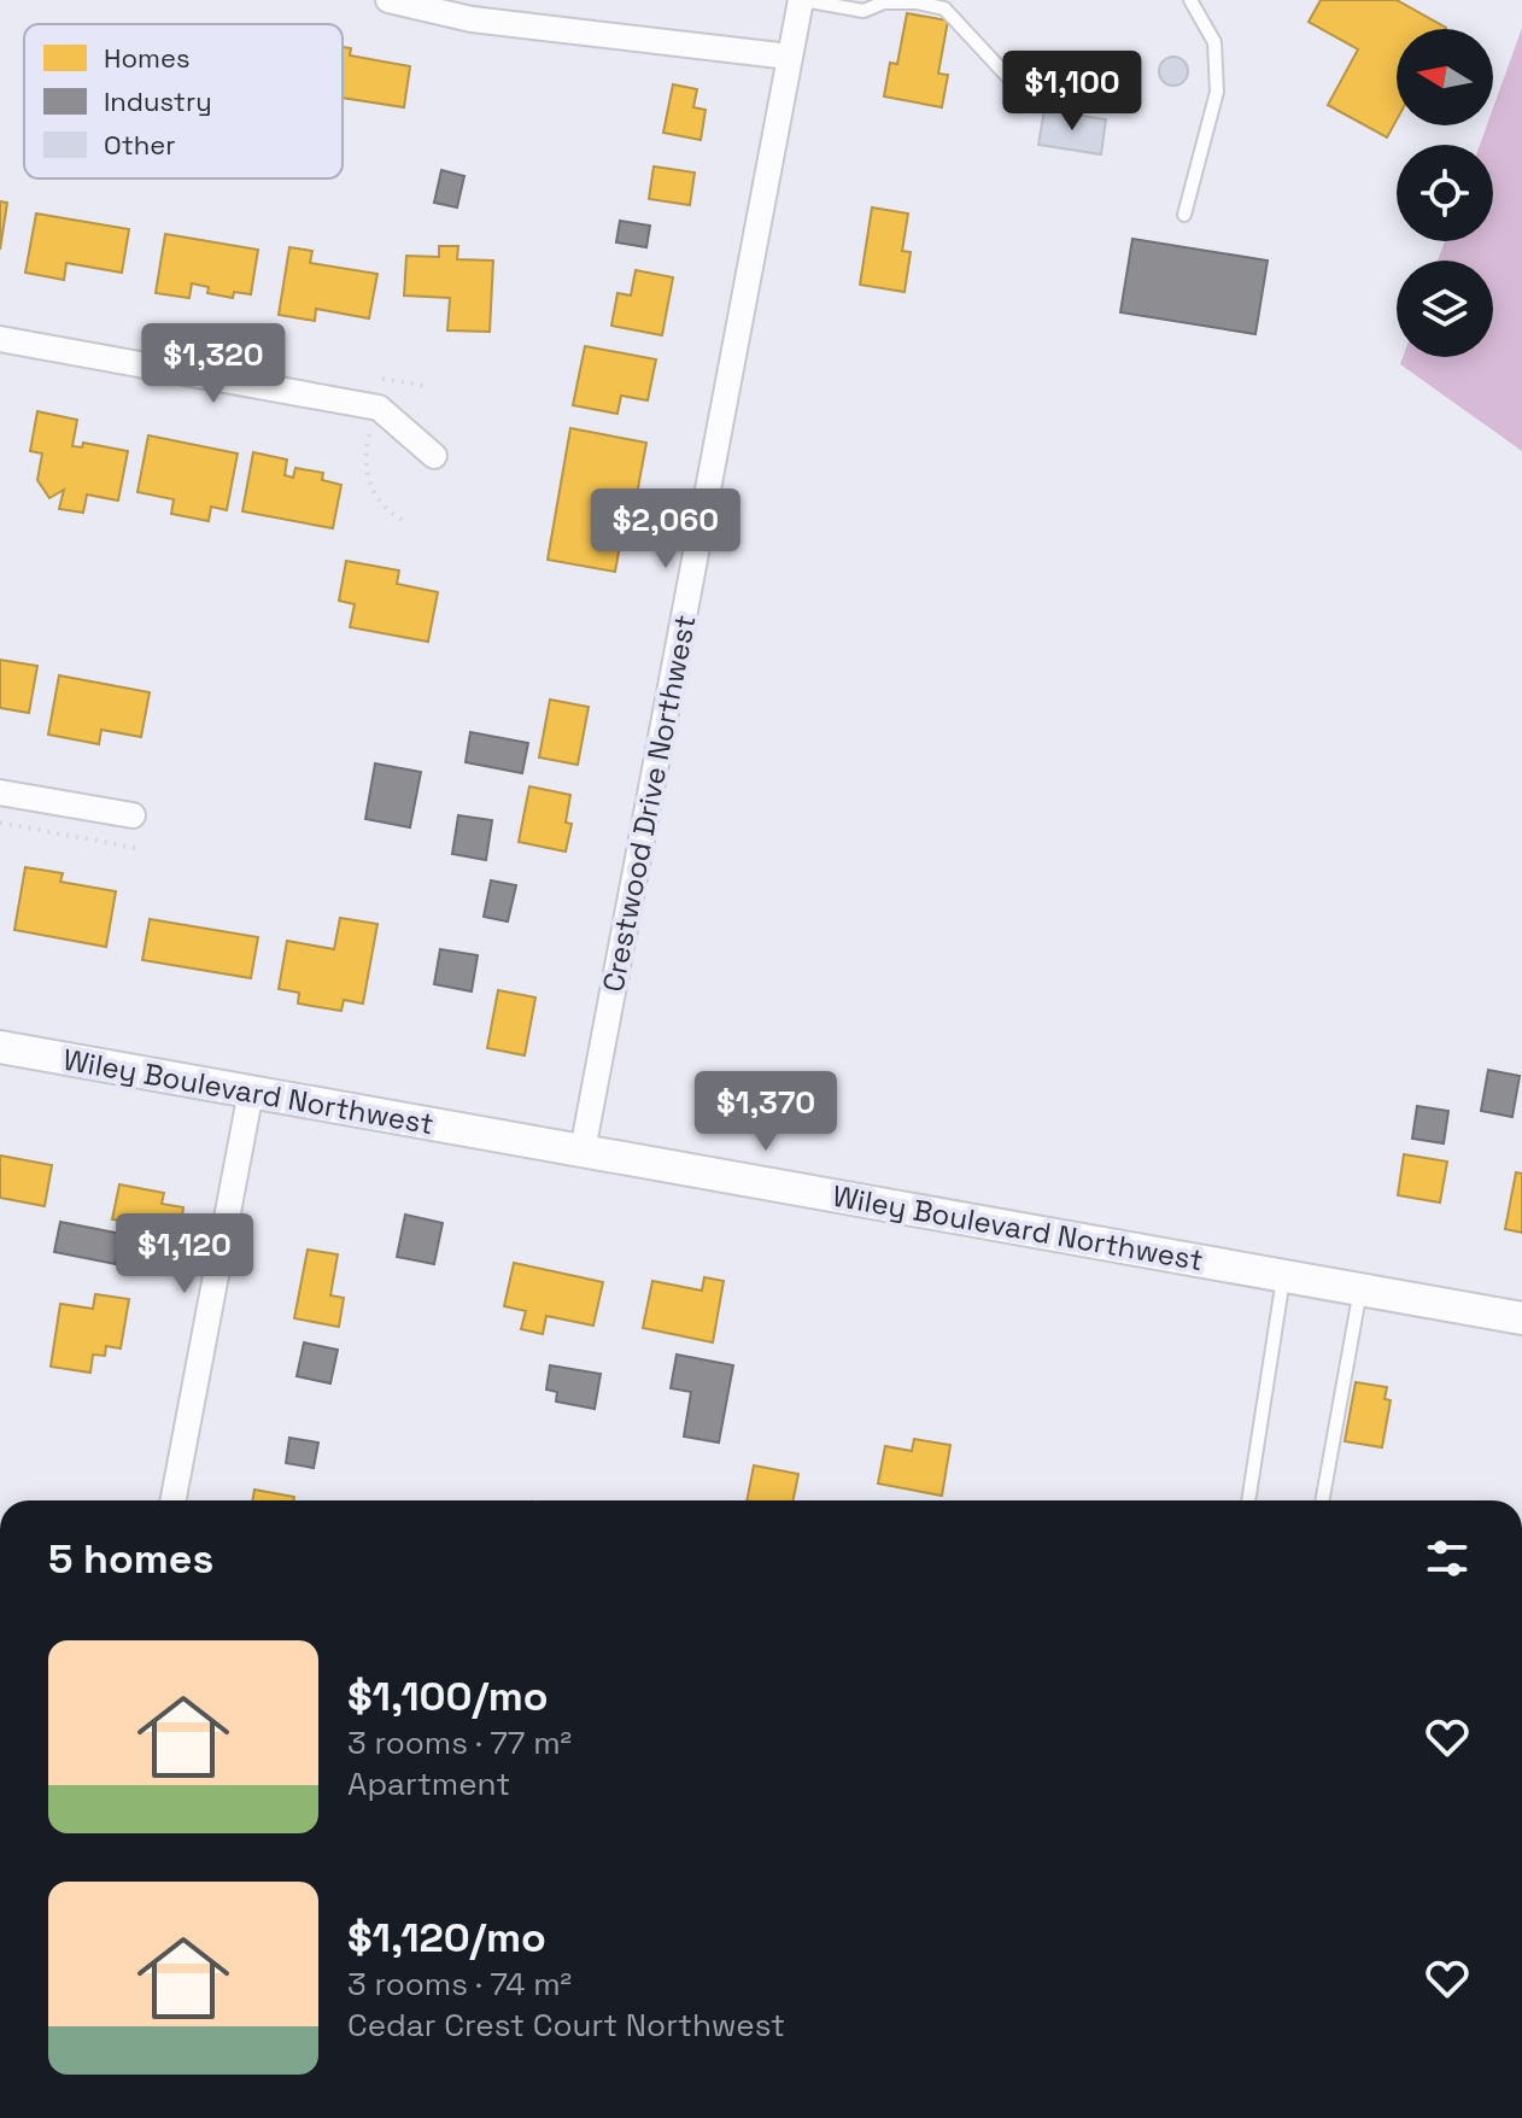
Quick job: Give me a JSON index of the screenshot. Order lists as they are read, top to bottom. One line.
{"streets":{"street":["Crestwood Drive Northwest","Wiley Boulevard Northwest"]},"crossings":[["Crestwood Drive Northwest","Wiley Boulevard Northwest"]],"legend":["Homes","Industry","Other"],"north":"left","page":{"price":["$1,100","$1,320","$2,060","$1,370","$1,120"],"heading":"5 homes","list":[{"name":"$1,100/mo","note":"3 rooms · 77 m² · Apartment"},{"name":"$1,120/mo","note":"3 rooms · 74 m² · Cedar Crest Court Northwest"}]}}
